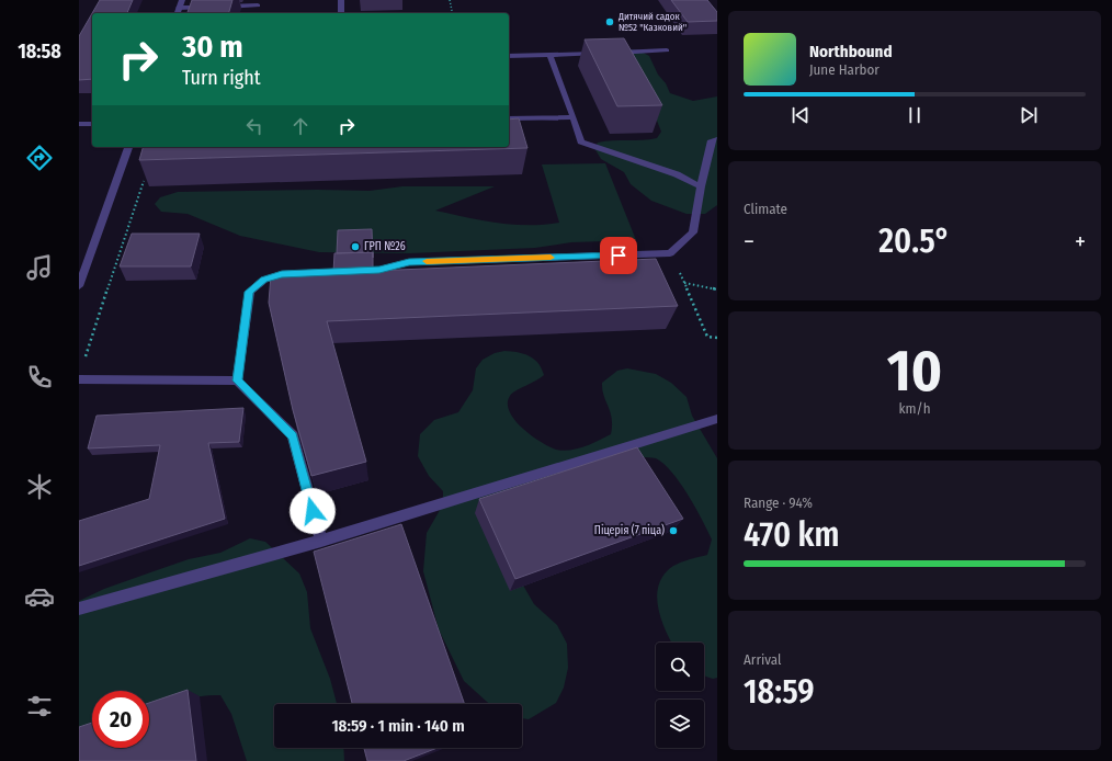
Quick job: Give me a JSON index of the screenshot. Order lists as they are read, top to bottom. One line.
{"places":["Дитячий садок №52 \"Казковий\"","ГРП №26","Піцерія (7 піца)"],"page":{"tabs":"18:58","turn":["30 m","Turn right"],"song":["Northbound","June Harbor"],"tile":["Climate",["10","km/h"],["Range · 94%","470 km"],["Arrival","18:59"]],"heat":["−","20.5°","+"],"limit":"20","trip":"18:59 · 1 min · 140 m"}}
